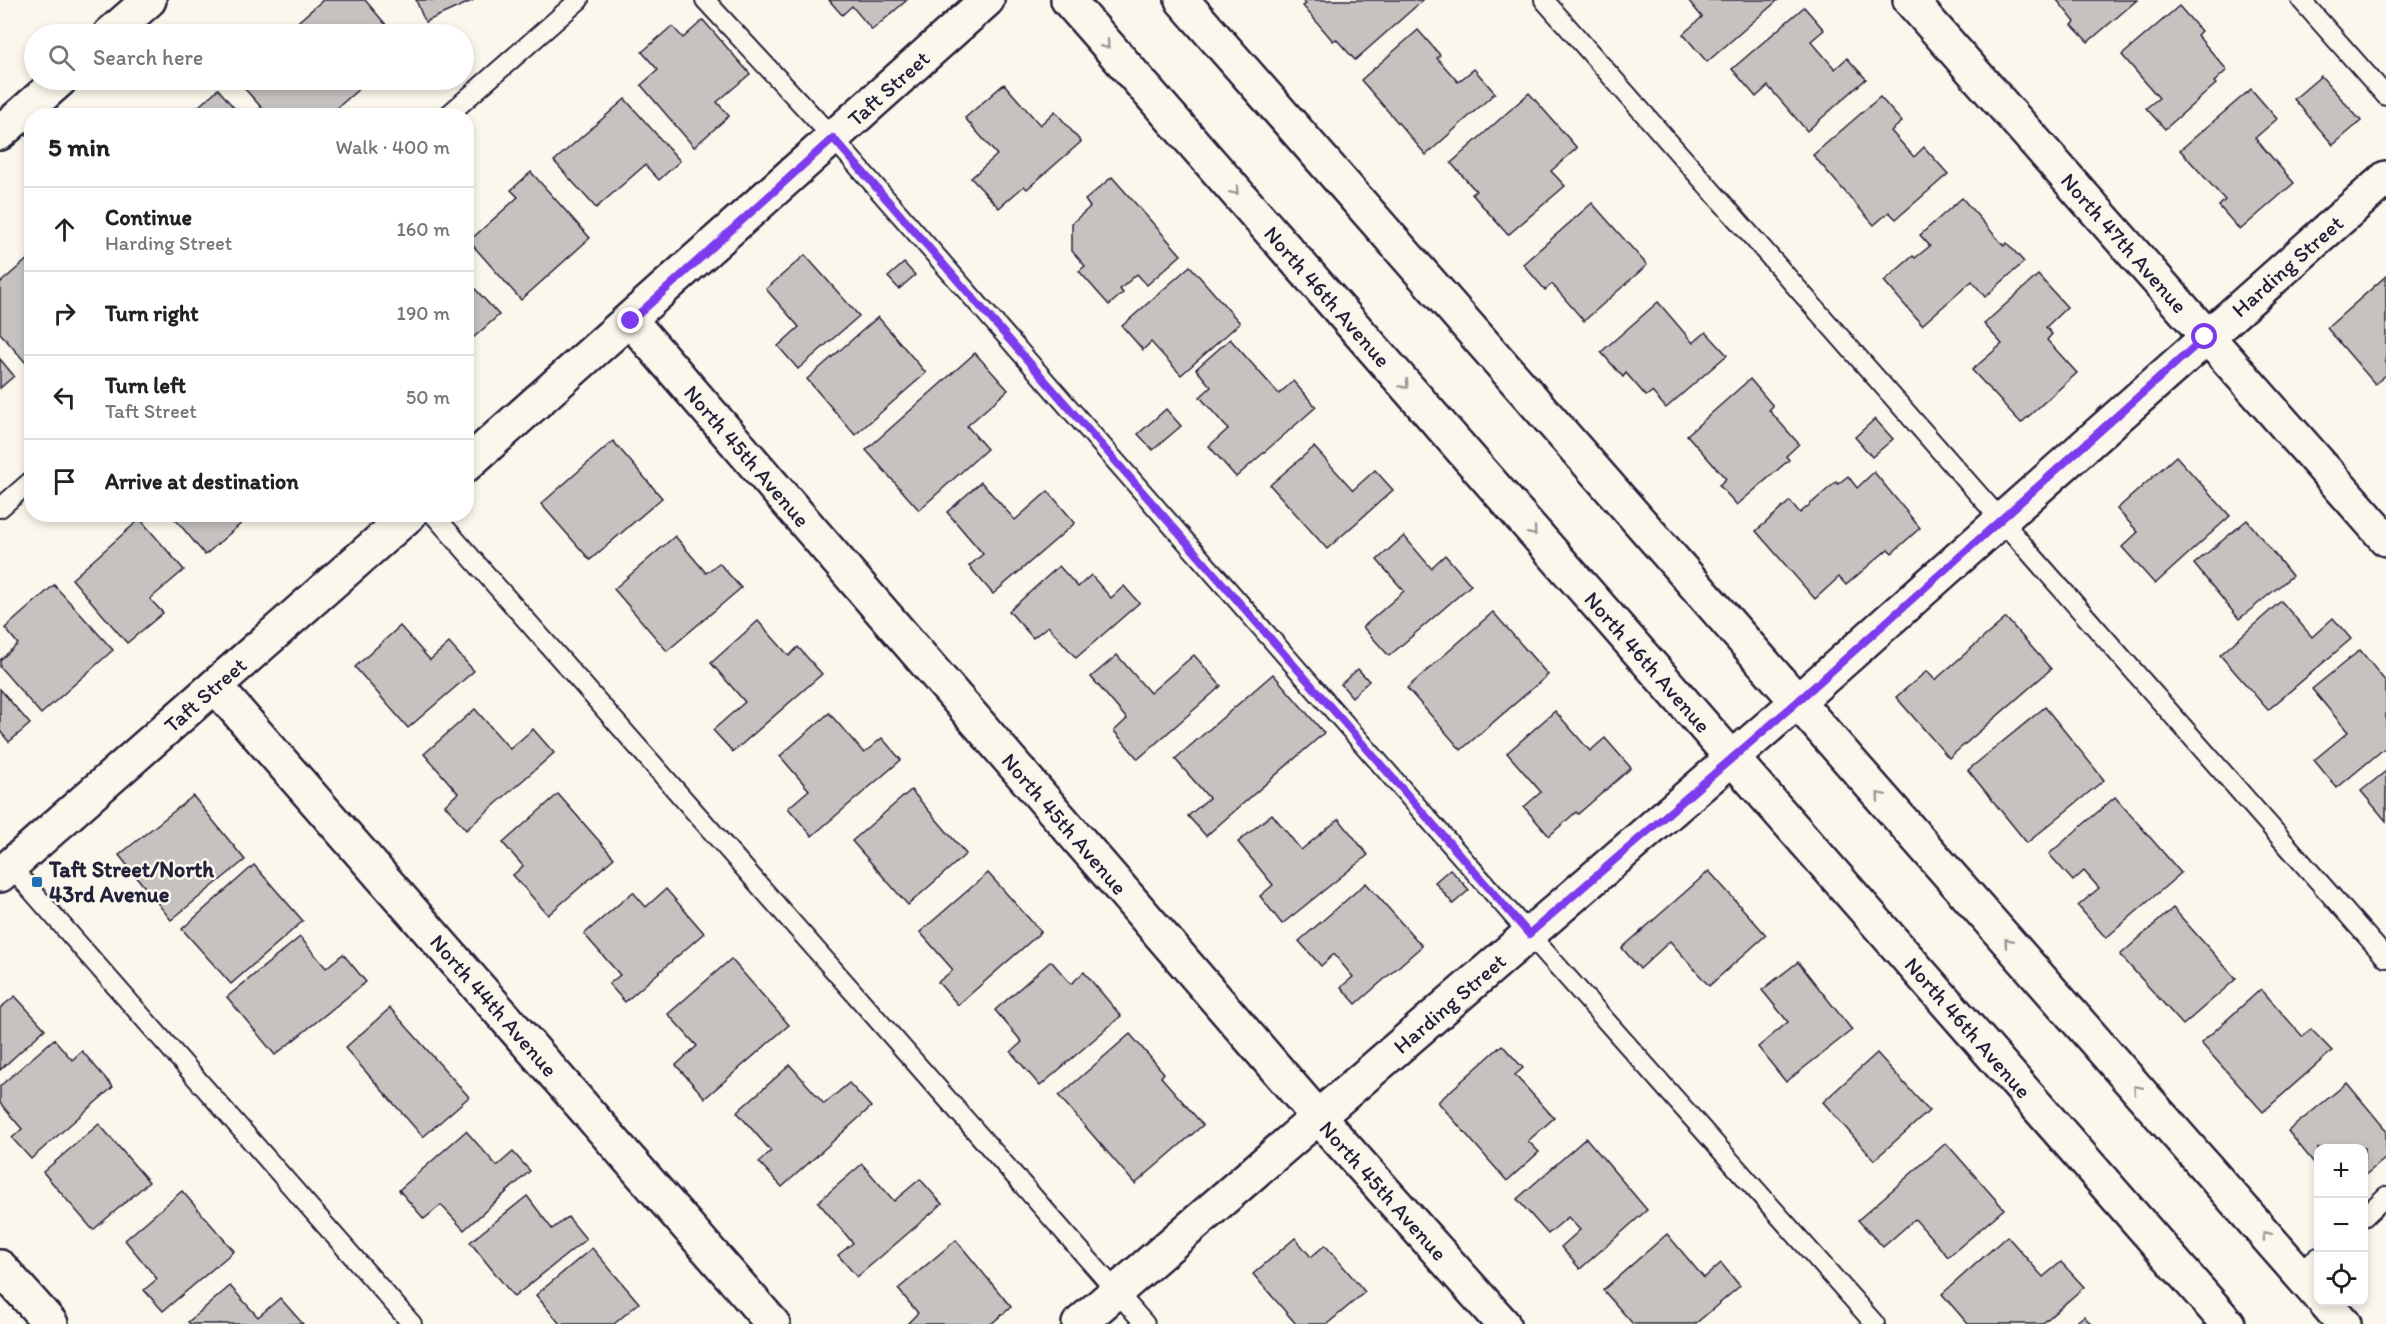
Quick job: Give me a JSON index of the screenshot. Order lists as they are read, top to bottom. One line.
{"streets":{"street":["Taft Street","North 47th Avenue","Harding Street","North 46th Avenue","North 45th Avenue","North 44th Avenue"]},"crossings":[["Taft Street","North 45th Avenue"],["Taft Street","North 44th Avenue"],["North 47th Avenue","Harding Street"],["Harding Street","North 46th Avenue"],["Harding Street","North 45th Avenue"]],"places":{"transit":["Taft Street/North 43rd Avenue"]},"page":{"search":"Search here","heading":["5 min","Walk · 400 m"],"list":[["Continue","Harding Street","160 m"],["Turn right","190 m"],["Turn left","Taft Street","50 m"],"Arrive at destination"],"map_buttons":["+","−"]}}
